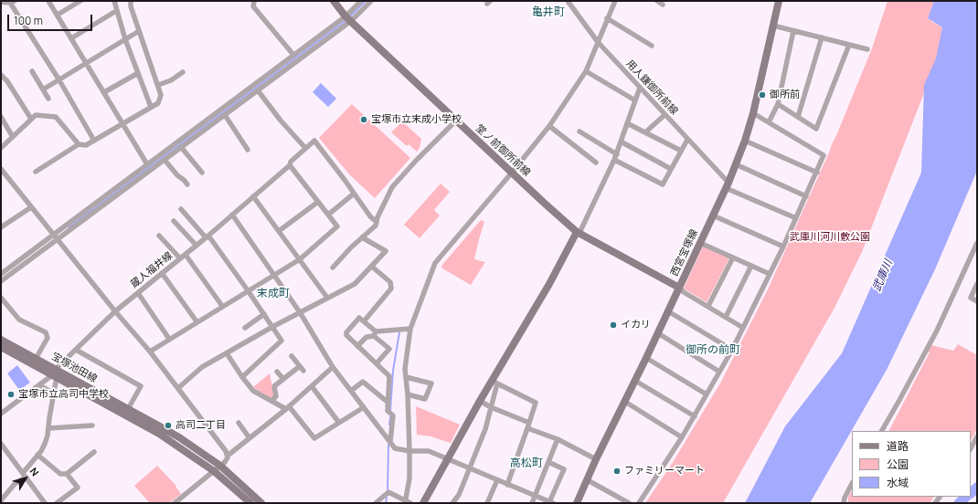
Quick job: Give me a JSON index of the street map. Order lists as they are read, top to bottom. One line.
{"streets":{"street":["用人鎌御所前線","堂ノ前御所前線","西宮宝塚線","蔵人福井線","宝塚池田線"]},"crossings":[["用人鎌御所前線","西宮宝塚線"],["堂ノ前御所前線","西宮宝塚線"],["蔵人福井線","宝塚池田線"]],"districts":["亀井町","末成町","御所の前町","高松町"],"water":["武庫川"],"parks":["武庫川河川敷公園"],"places":["御所前","宝塚市立末成小学校","イカリ","宝塚市立高司中学校","高司二丁目","ファミリーマート"],"legend":["道路","公園","水域"],"scale_bar":"100 m","north":"top right"}
